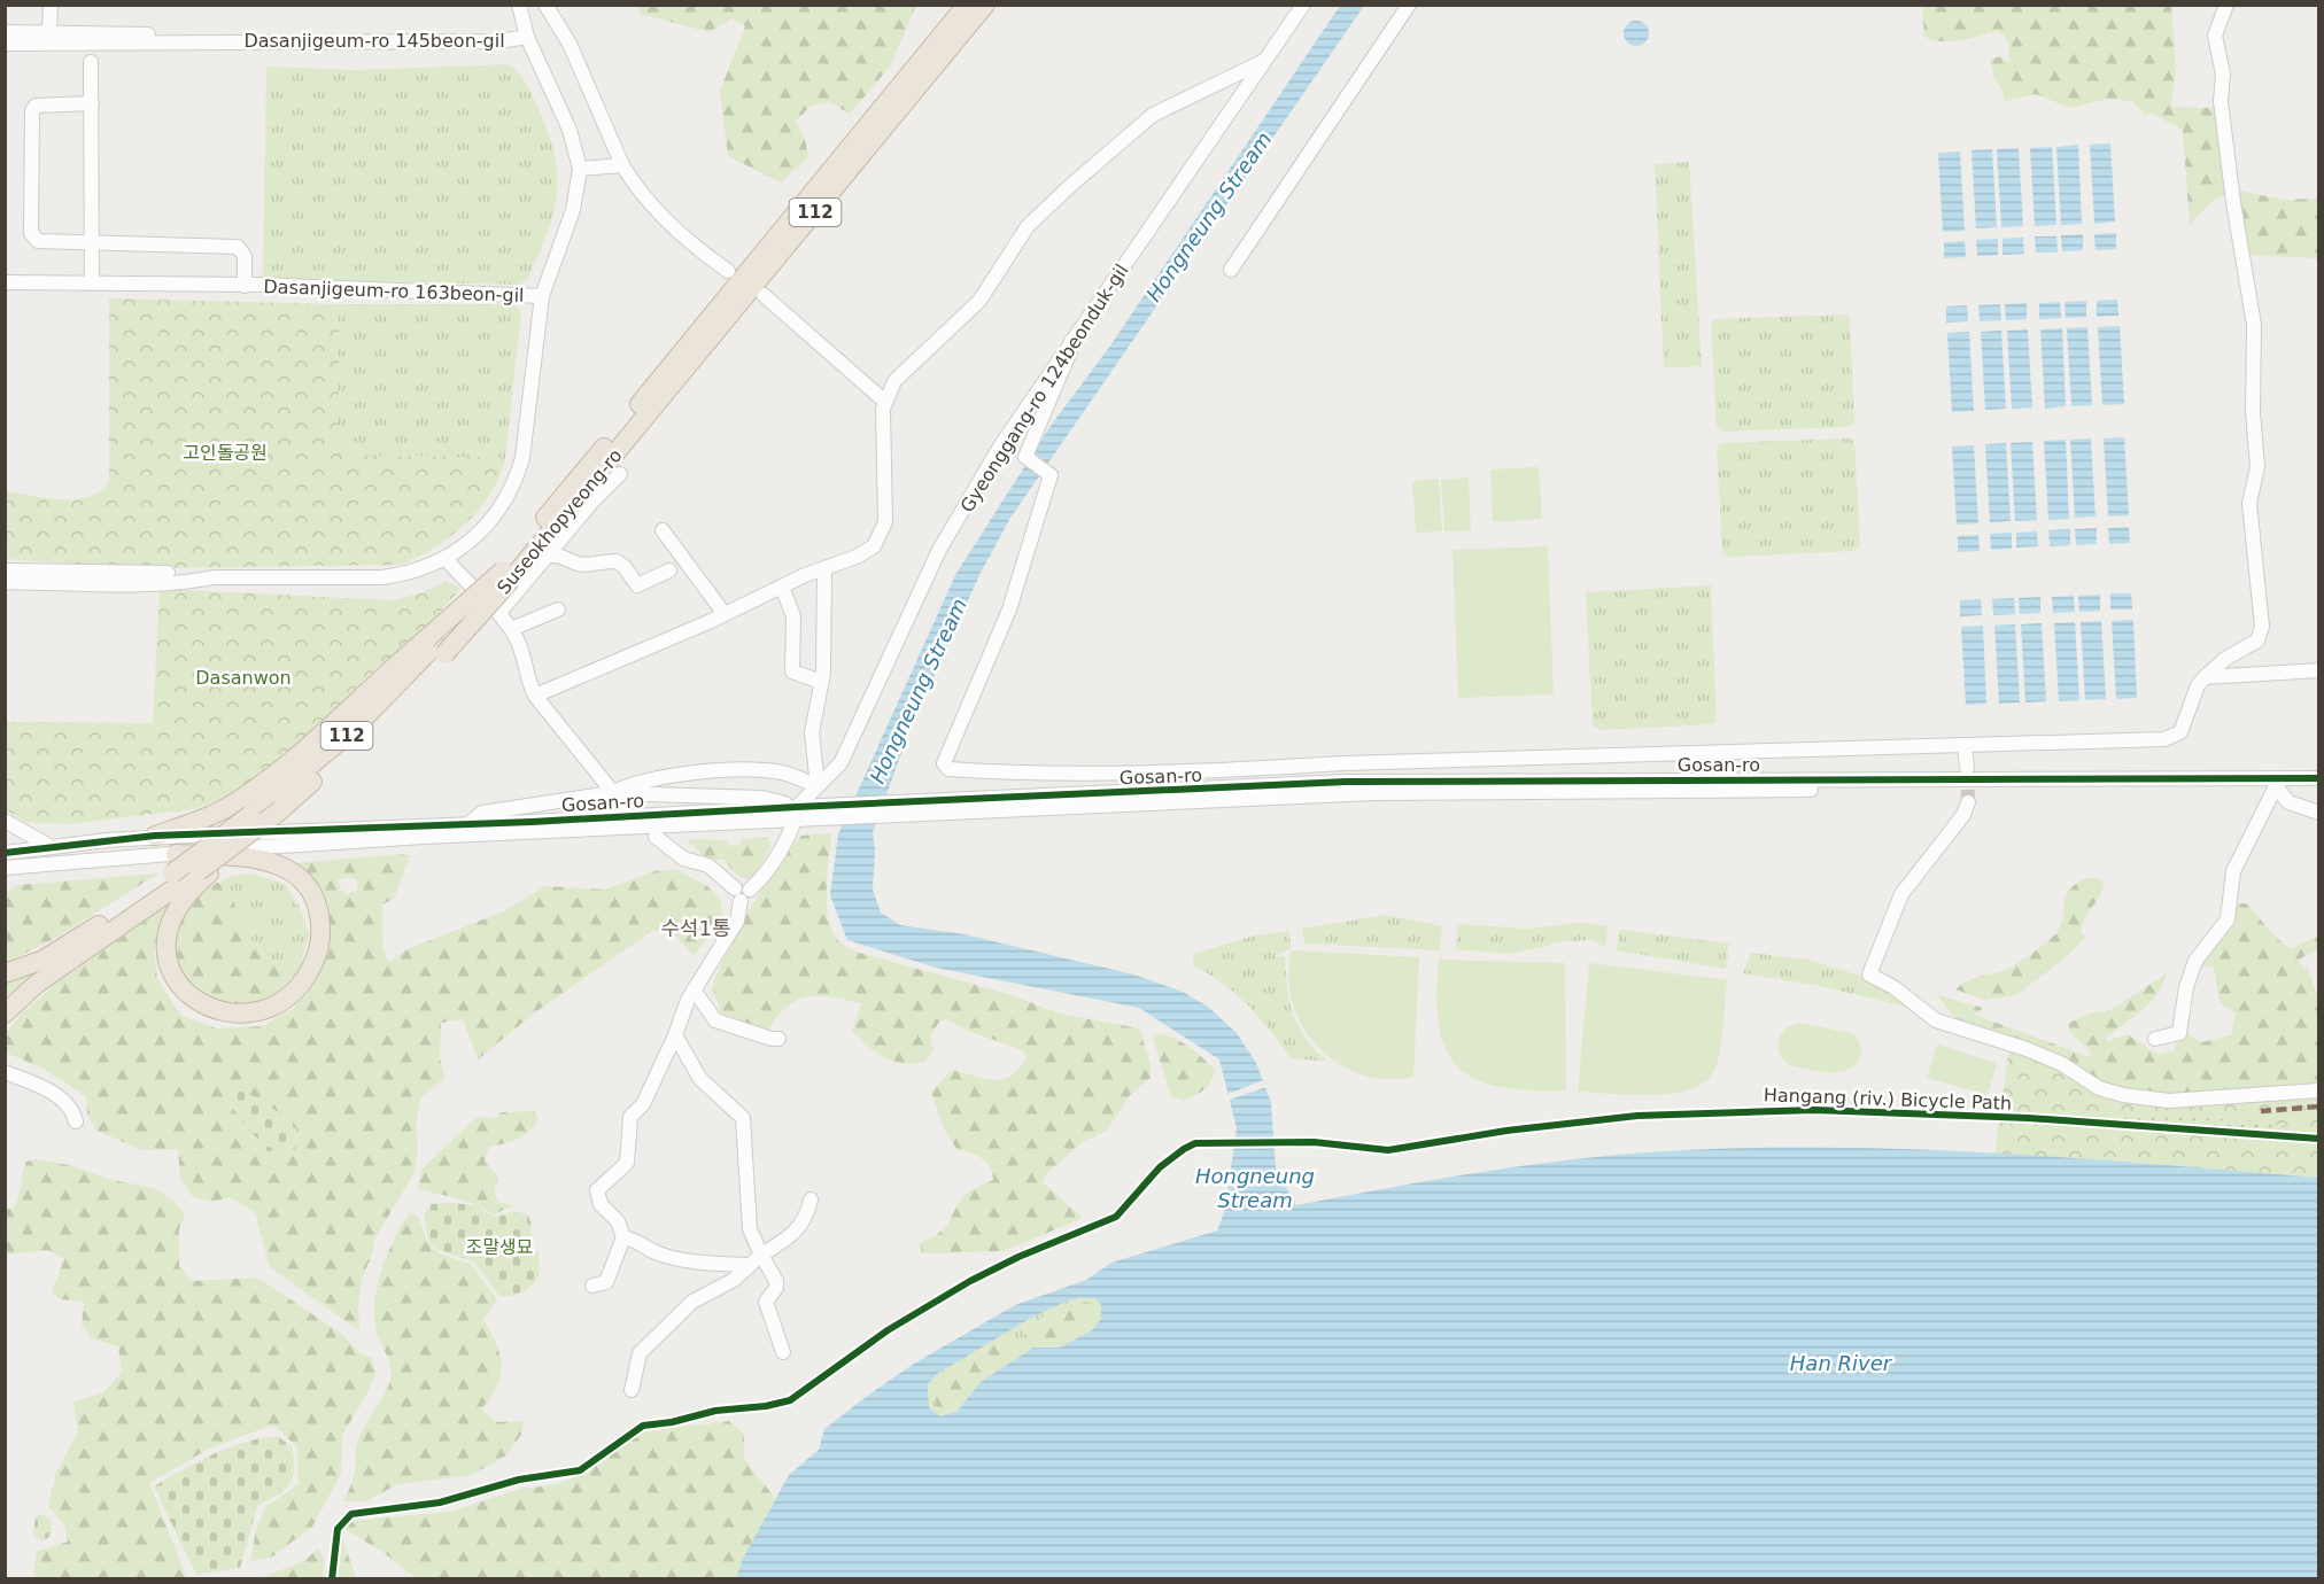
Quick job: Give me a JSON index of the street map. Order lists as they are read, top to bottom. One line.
{"streets":{"highway":["112","Suseokhopyeong-ro"],"street":["Dasanjigeum-ro 145beon-gil","Dasanjigeum-ro 163beon-gil","Gyeonggang-ro 124beonduk-gil","Gosan-ro"],"cycle path":["Hangang (riv.) Bicycle Path"]},"crossings":[["Dasanjigeum-ro 145beon-gil","Dasanjigeum-ro 163beon-gil"],["Gyeonggang-ro 124beonduk-gil","Gosan-ro"]],"districts":["수석1통"],"water":["Hongneung Stream","Han River"],"parks":["고인돌공원","Dasanwon","조말생묘"]}
